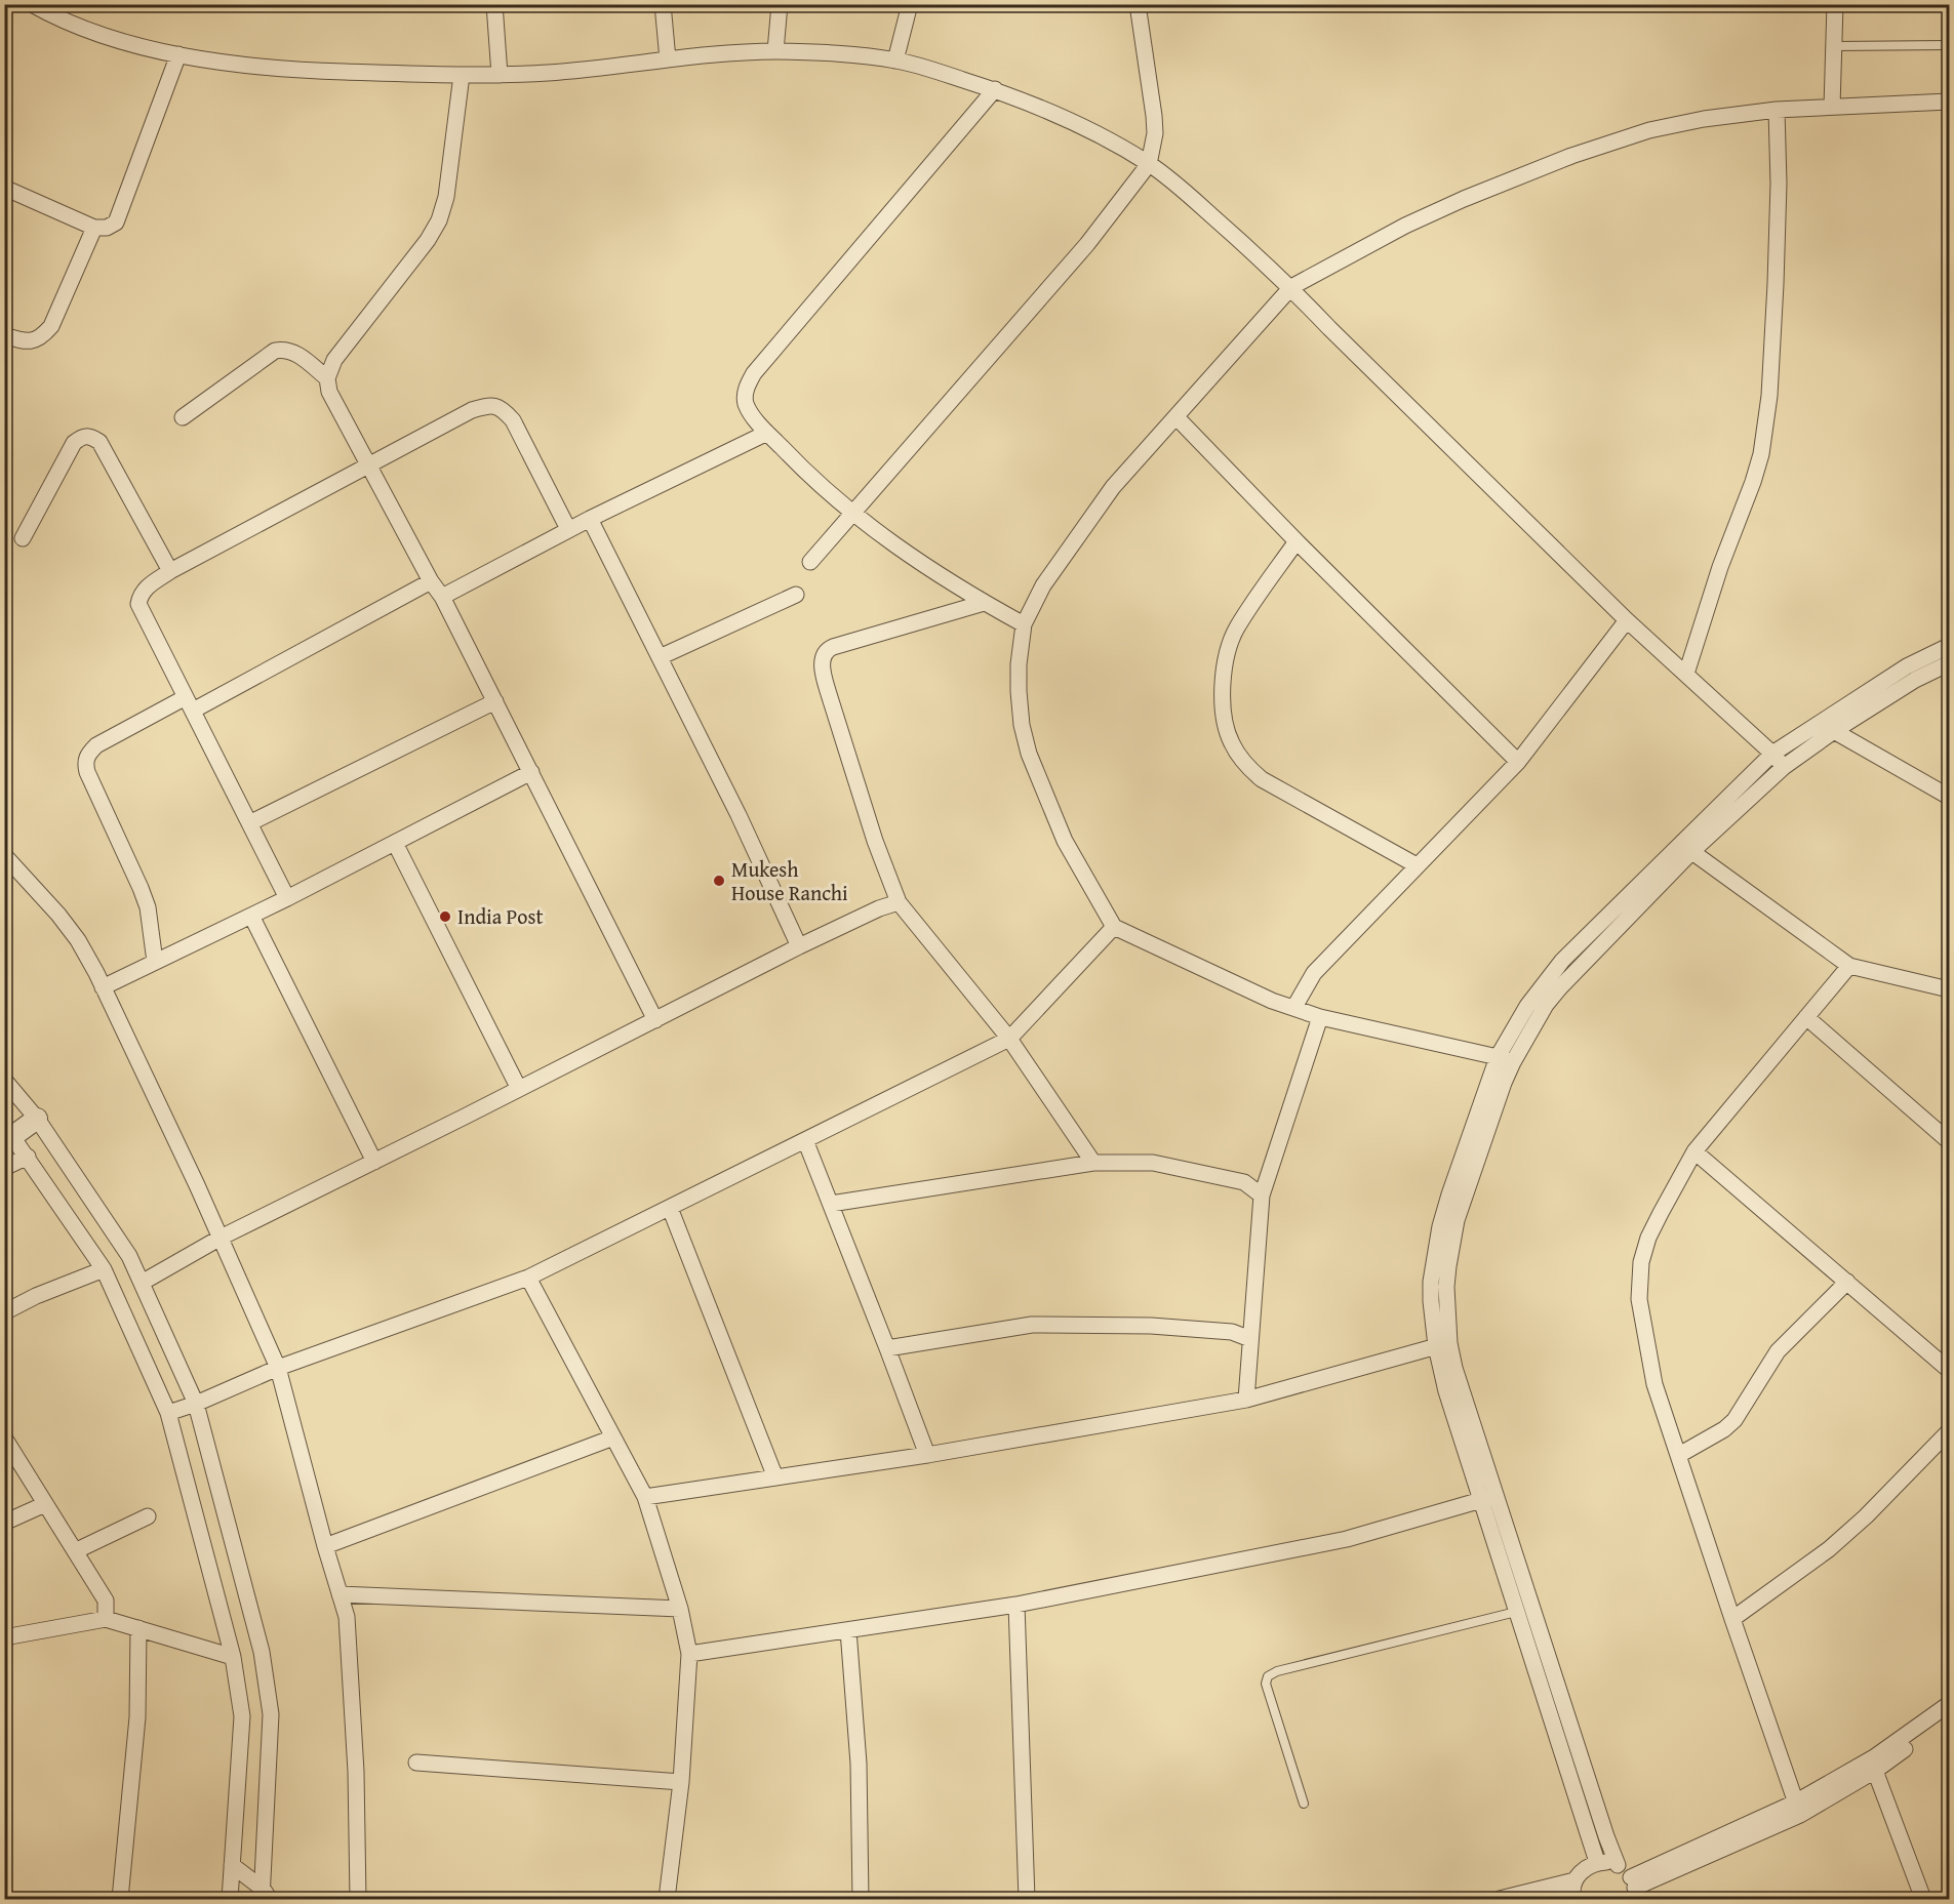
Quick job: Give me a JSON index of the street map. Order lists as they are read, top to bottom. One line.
{"places":["Mukesh House Ranchi","India Post"]}
